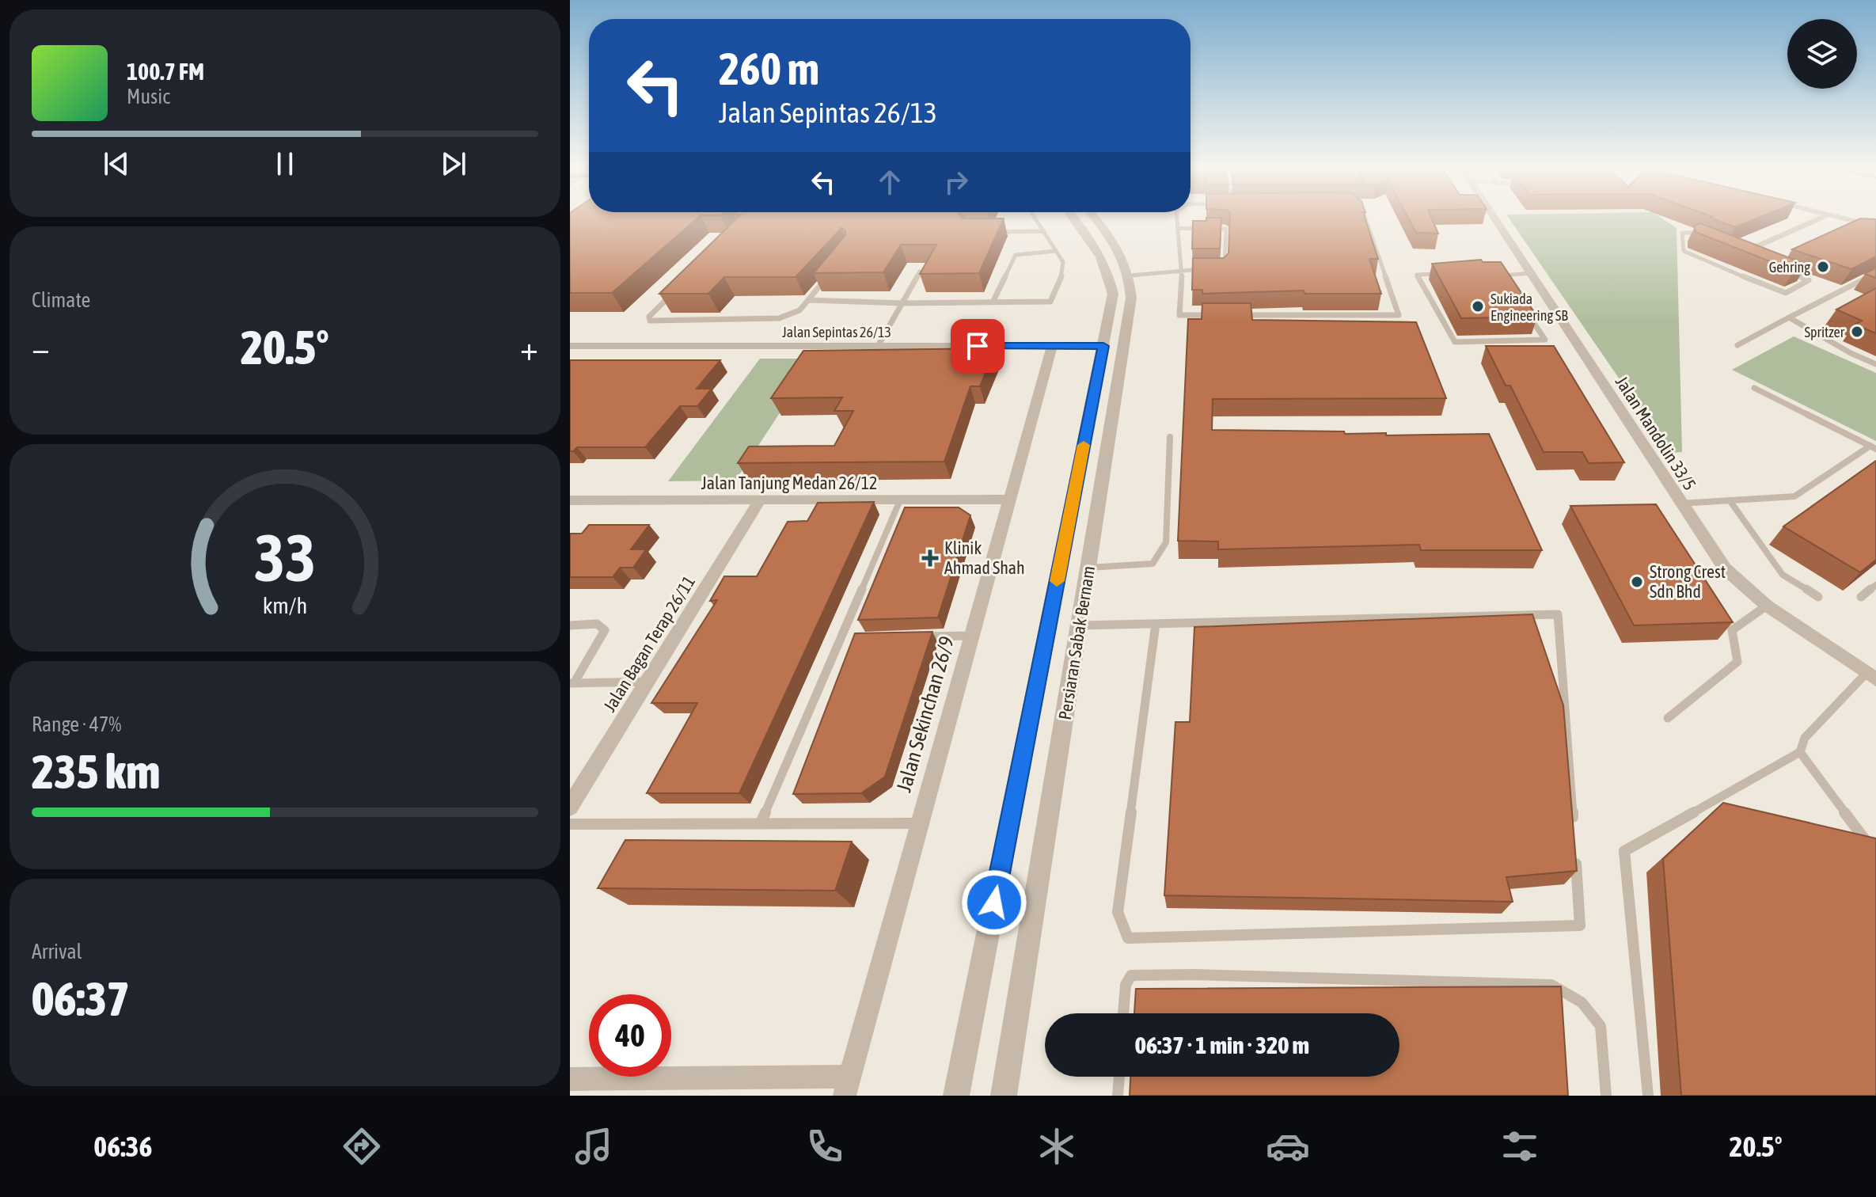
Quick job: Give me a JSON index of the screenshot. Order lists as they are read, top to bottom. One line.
{"streets":{"street":["Jalan Sepintas 26/13","Jalan Mandolin 33/5","Jalan Tanjung Medan 26/12","Persiaran Sabak Bernam","Jalan Bagan Terap 26/11","Jalan Sekinchan 26/9"]},"crossings":[["Jalan Sepintas 26/13","Persiaran Sabak Bernam"],["Jalan Sepintas 26/13","Jalan Sekinchan 26/9"],["Jalan Tanjung Medan 26/12","Jalan Bagan Terap 26/11"],["Jalan Tanjung Medan 26/12","Jalan Sekinchan 26/9"]],"places":{"other":["Gehring","Sukiada Engineering SB","Spritzer","Strong Crest Sdn Bhd"],"health":["Klinik Ahmad Shah"]},"page":{"turn":["260 m","Jalan Sepintas 26/13"],"song":["100.7 FM","Music"],"tile":["Climate",["Range · 47%","235 km"],["Arrival","06:37"]],"heat":["−","20.5°","+"],"limit":"40","trip":"06:37 · 1 min · 320 m","tabs":["06:36","20.5°"],"gauge":["33","km/h"]}}
